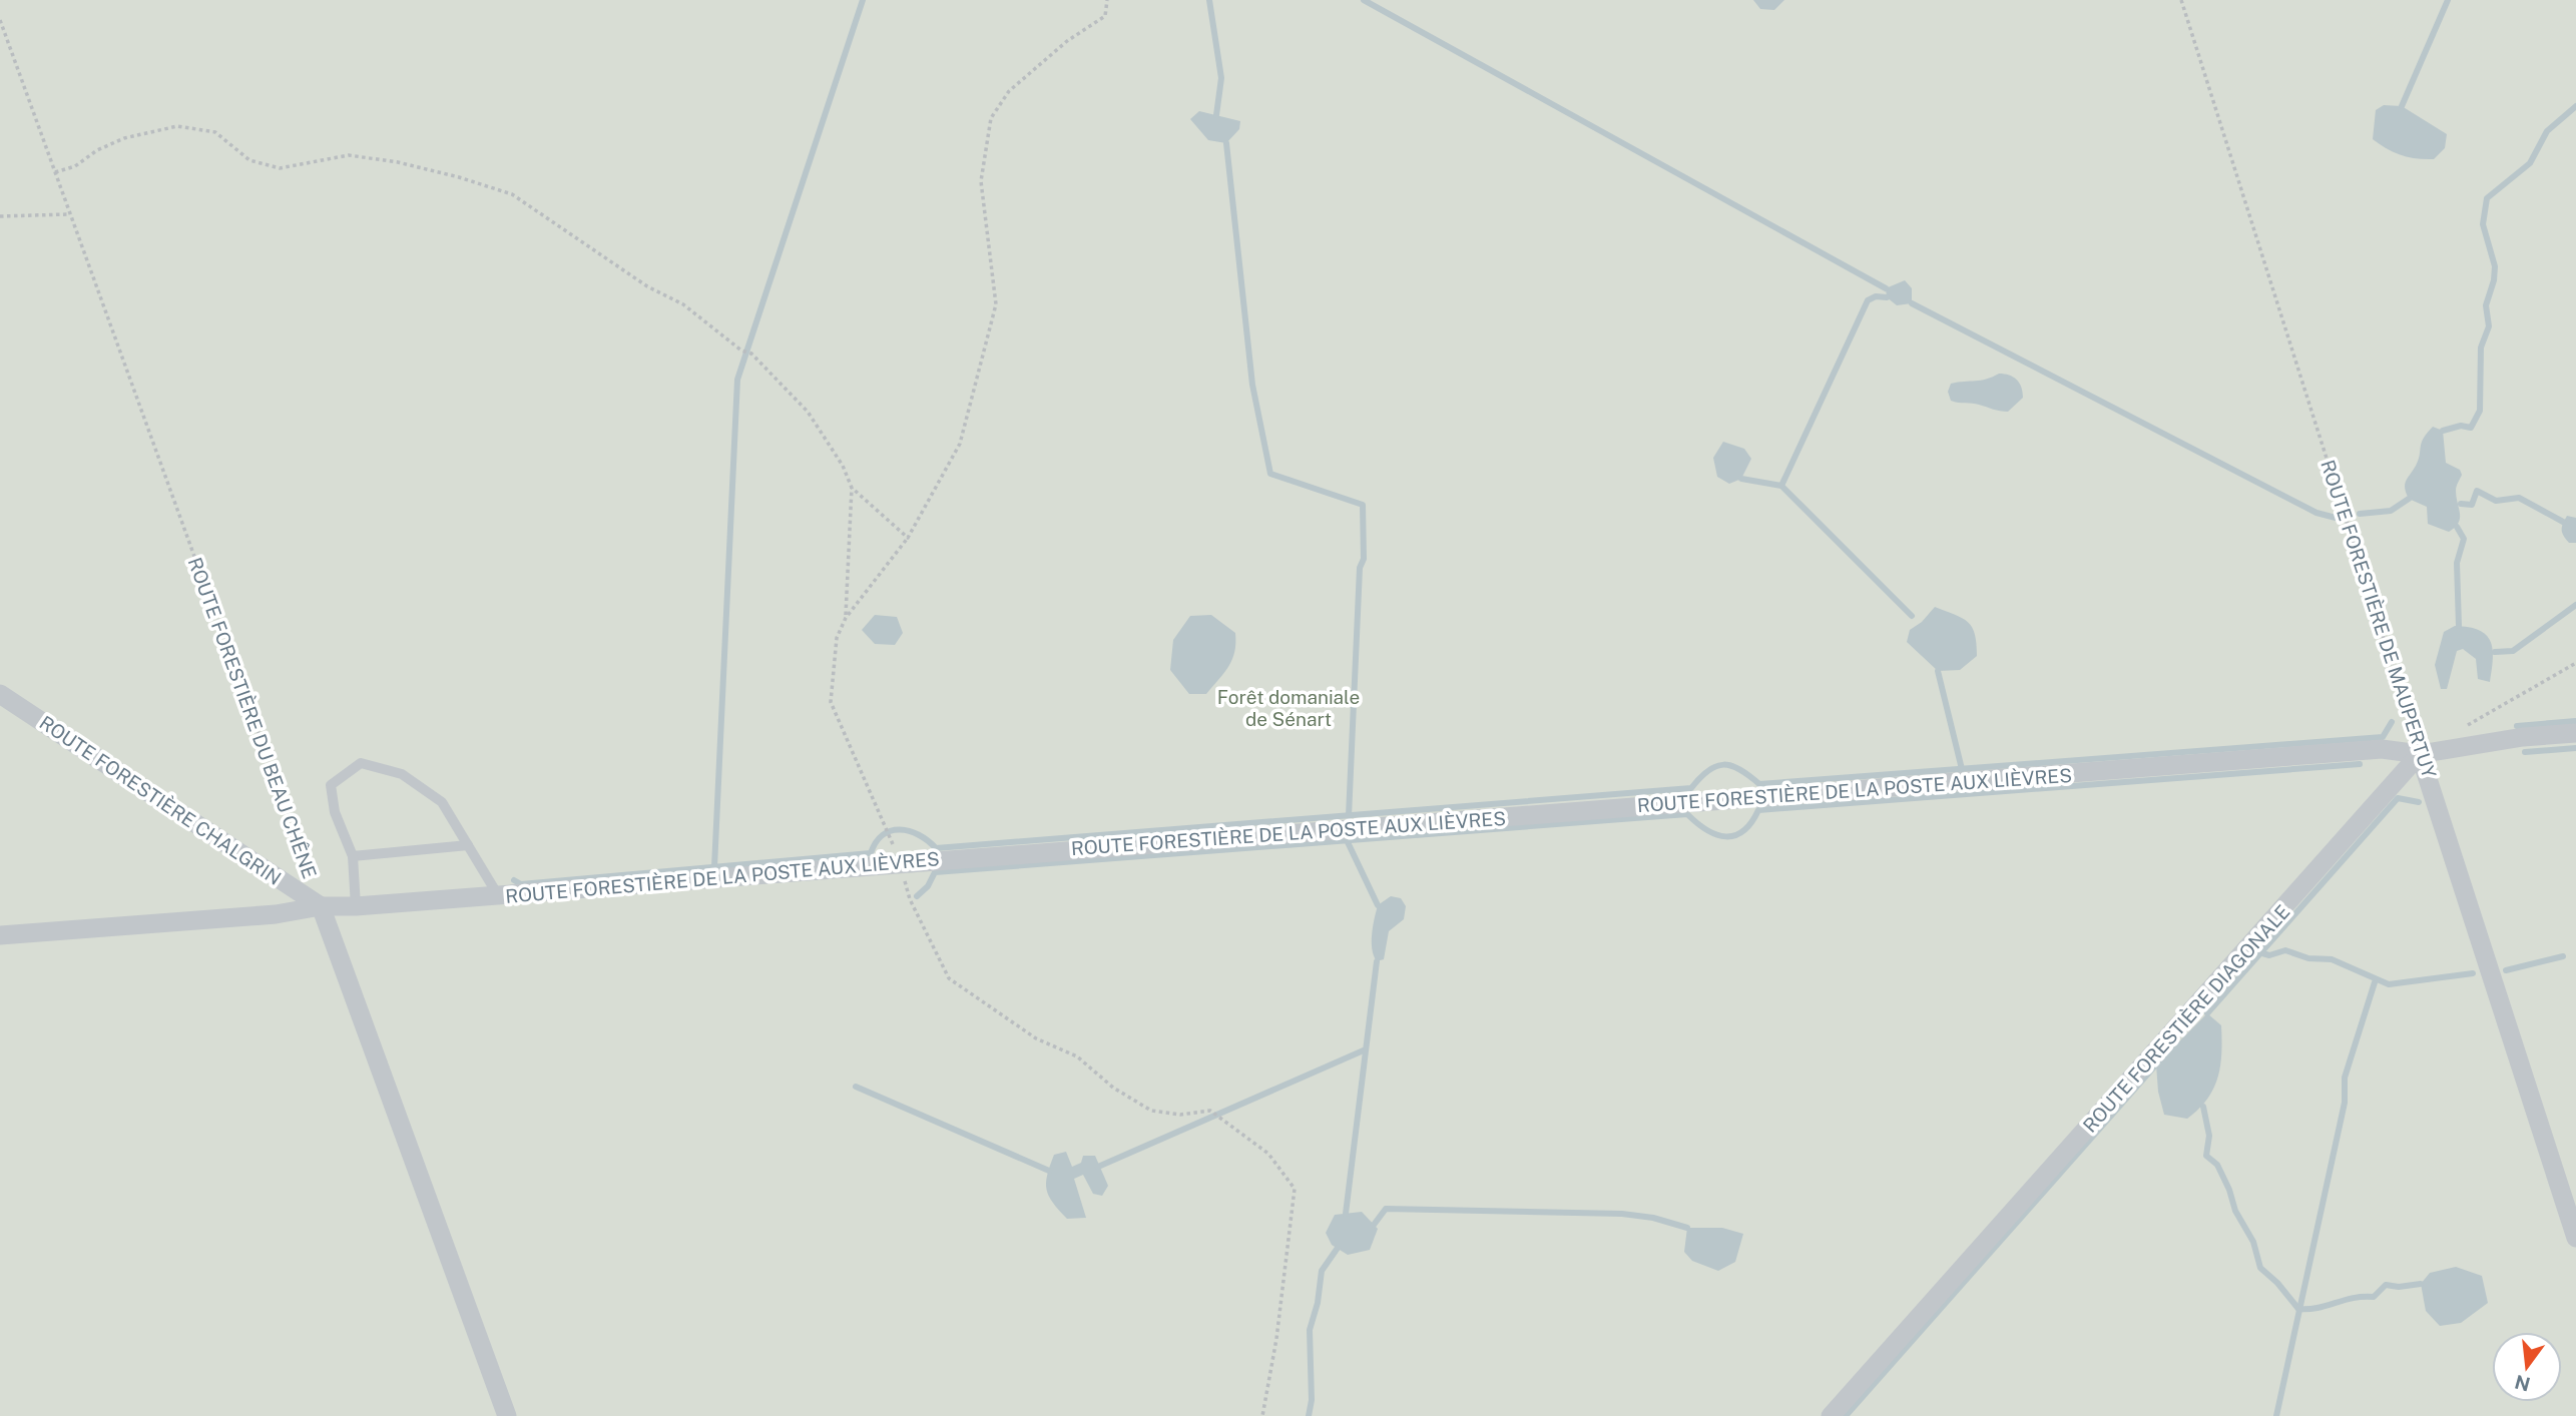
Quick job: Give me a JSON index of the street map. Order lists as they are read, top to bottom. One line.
{"streets":{"street":["ROUTE FORESTIÈRE DE MAUPERTUY","ROUTE FORESTIÈRE DE LA POSTE AUX LIÈVRES","ROUTE FORESTIÈRE CHALGRIN","ROUTE FORESTIÈRE DIAGONALE"],"path":["ROUTE FORESTIÈRE DU BEAU CHÊNE"]},"crossings":[["ROUTE FORESTIÈRE DE MAUPERTUY","ROUTE FORESTIÈRE DE LA POSTE AUX LIÈVRES"],["ROUTE FORESTIÈRE DE MAUPERTUY","ROUTE FORESTIÈRE DIAGONALE"],["ROUTE FORESTIÈRE DU BEAU CHÊNE","ROUTE FORESTIÈRE DE LA POSTE AUX LIÈVRES"],["ROUTE FORESTIÈRE DU BEAU CHÊNE","ROUTE FORESTIÈRE CHALGRIN"],["ROUTE FORESTIÈRE DE LA POSTE AUX LIÈVRES","ROUTE FORESTIÈRE CHALGRIN"],["ROUTE FORESTIÈRE DE LA POSTE AUX LIÈVRES","ROUTE FORESTIÈRE DIAGONALE"]],"parks":["Forêt domaniale de Sénart"],"north":"bottom"}
